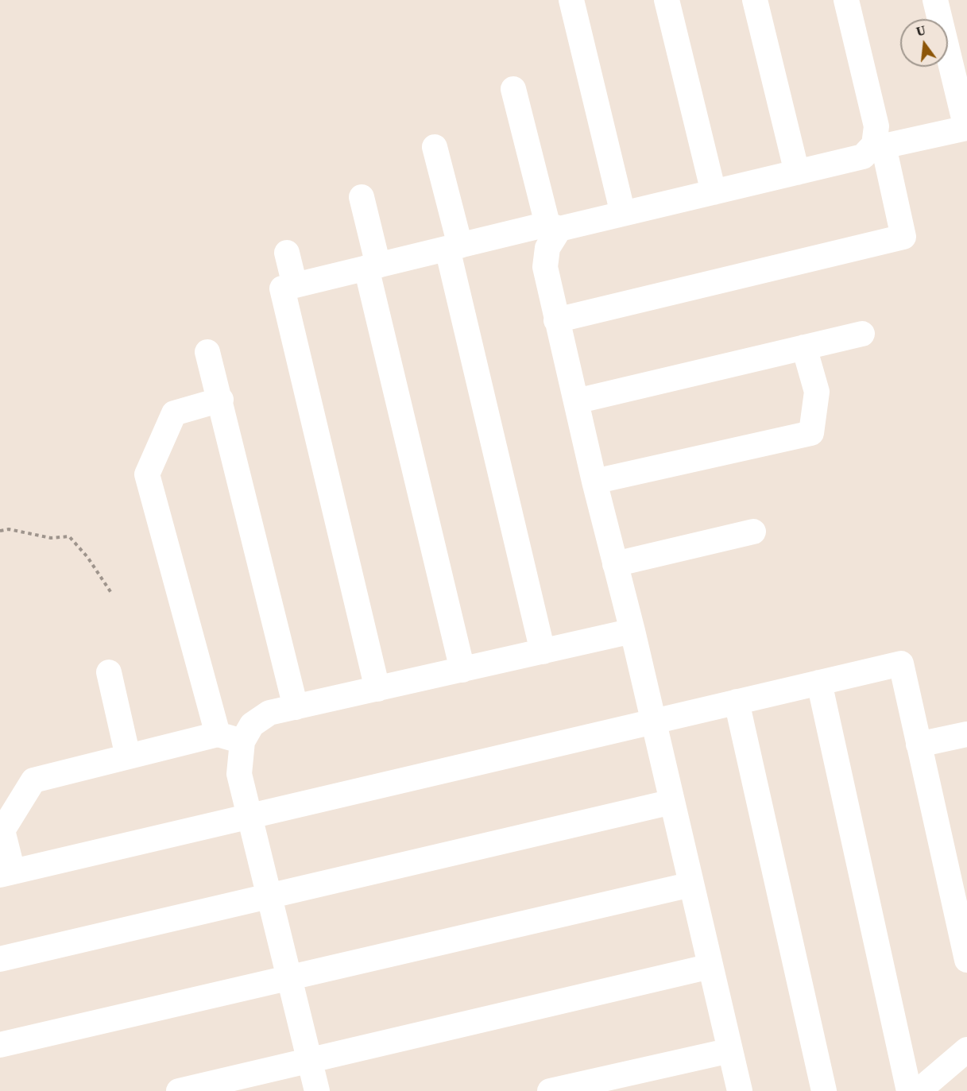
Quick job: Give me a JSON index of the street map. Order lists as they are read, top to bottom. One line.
{"north":"top"}
